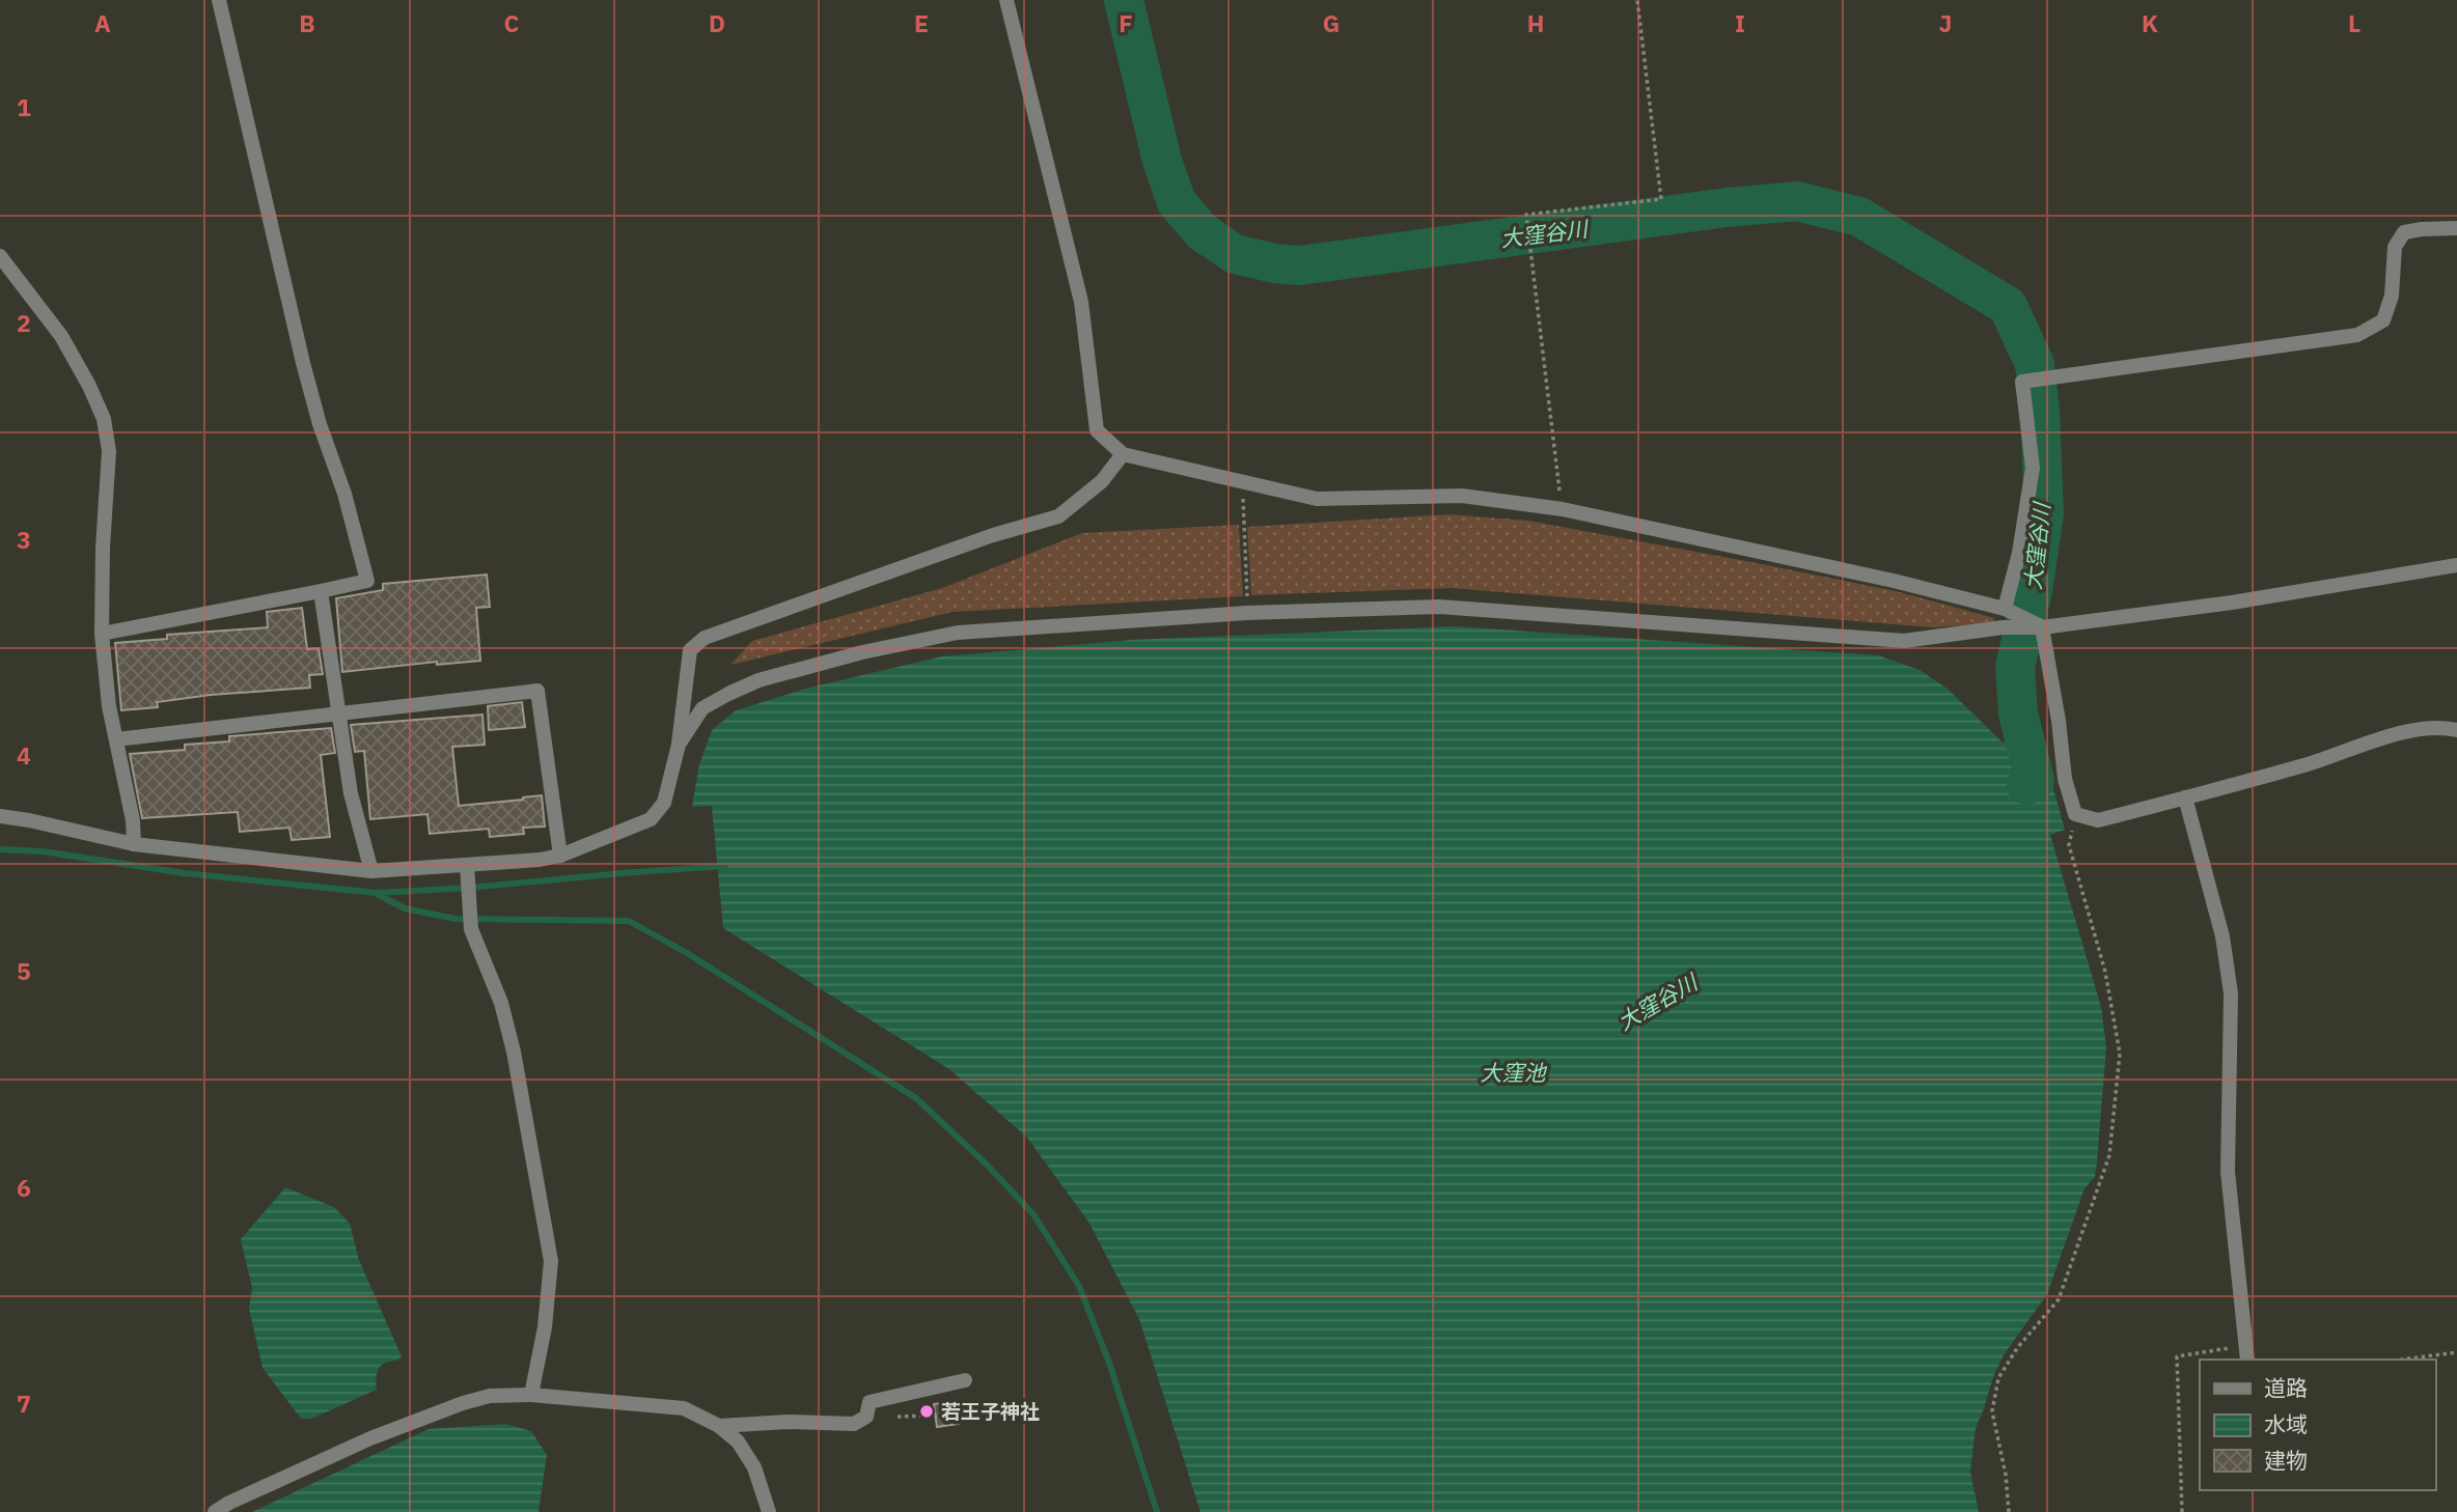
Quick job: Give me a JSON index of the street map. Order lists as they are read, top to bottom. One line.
{"water":["大窪谷川","大窪池"],"places":["若王子神社"],"legend":["道路","水域","建物"],"grid":{"columns":["A","B","C","D","E","F","G","H","I","J","K","L"],"rows":["1","2","3","4","5","6","7"]}}
